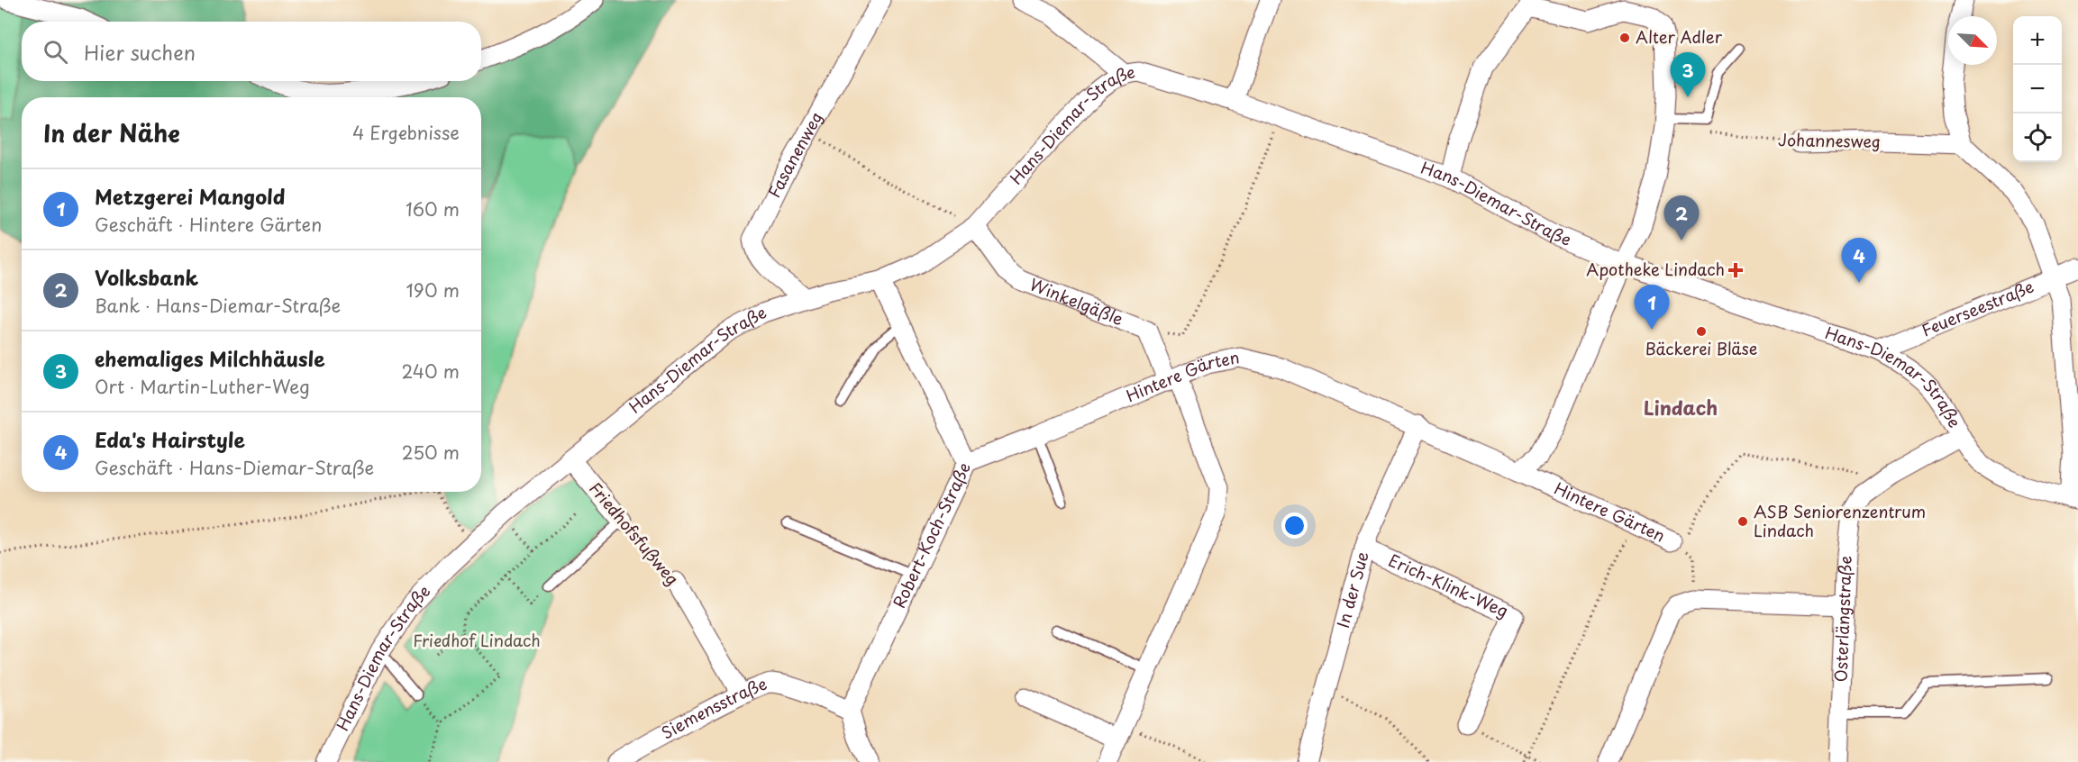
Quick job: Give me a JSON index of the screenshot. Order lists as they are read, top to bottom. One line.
{"streets":{"street":["Hans-Diemar-Straße","Johannesweg","Fasanenweg","Winkelgäßle","Feuerseestraße","Hintere Gärten","Friedhofsfußweg","Robert-Koch-Straße","Erich-Klink-Weg","In der Sue","Osterlängstraße","Siemensstraße"]},"crossings":[["Hans-Diemar-Straße","Fasanenweg"],["Hans-Diemar-Straße","Winkelgäßle"],["Hans-Diemar-Straße","Feuerseestraße"],["Hans-Diemar-Straße","Friedhofsfußweg"],["Hans-Diemar-Straße","Robert-Koch-Straße"],["Hans-Diemar-Straße","Osterlängstraße"],["Hintere Gärten","Robert-Koch-Straße"],["Hintere Gärten","In der Sue"],["Friedhofsfußweg","Siemensstraße"],["Robert-Koch-Straße","Siemensstraße"],["Erich-Klink-Weg","In der Sue"]],"districts":["Lindach"],"parks":["Friedhof Lindach"],"places":{"other":["Alter Adler","Bäckerei Bläse","ASB Seniorenzentrum Lindach"],"health":["Apotheke Lindach"]},"north":"bottom right","page":{"map_buttons":["+","−"],"search":"Hier suchen","pins":["3","2","4","1"],"heading":["In der Nähe","4 Ergebnisse"],"list":[{"mark":"1","name":"Metzgerei Mangold","note":"Geschäft · Hintere Gärten","value":"160 m"},{"mark":"2","name":"Volksbank","note":"Bank · Hans-Diemar-Straße","value":"190 m"},{"mark":"3","name":"ehemaliges Milchhäusle","note":"Ort · Martin-Luther-Weg","value":"240 m"},{"mark":"4","name":"Eda's Hairstyle","note":"Geschäft · Hans-Diemar-Straße","value":"250 m"}]}}
